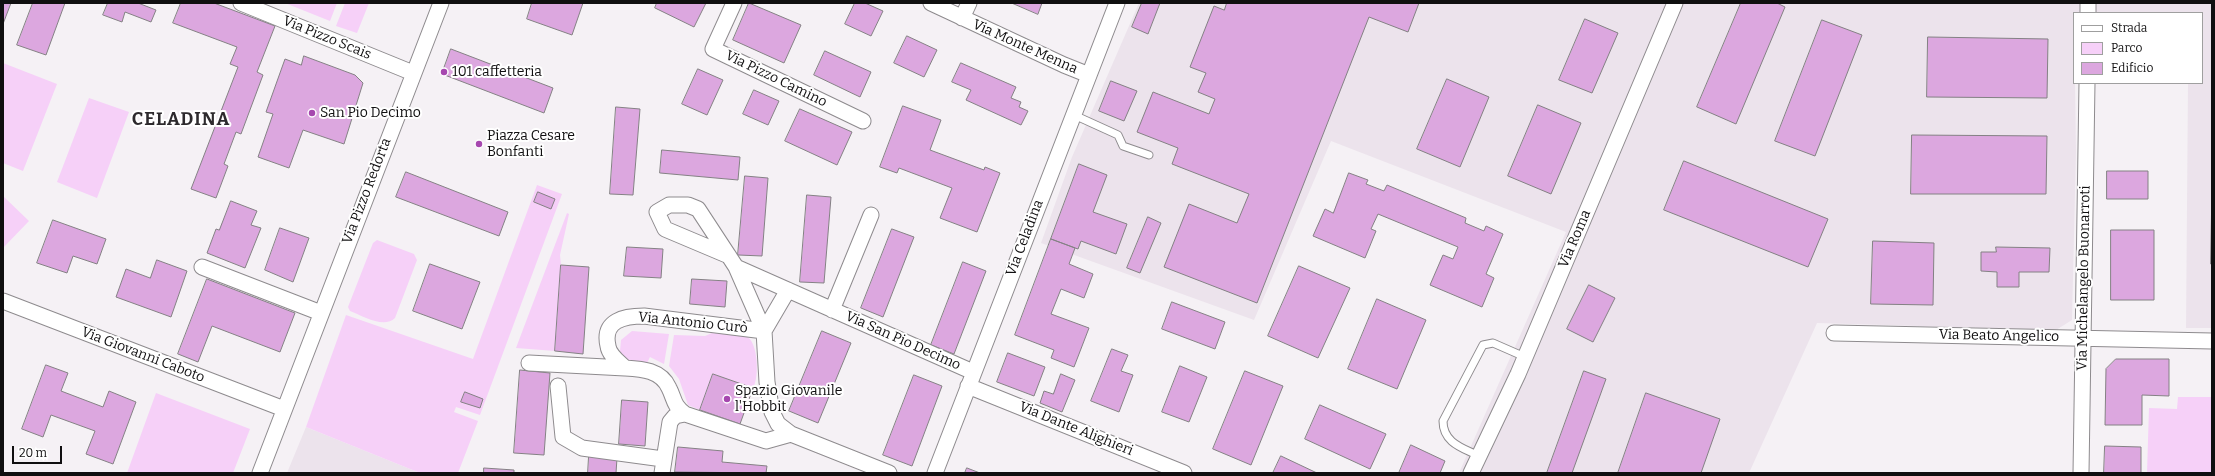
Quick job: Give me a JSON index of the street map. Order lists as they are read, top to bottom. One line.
{"streets":{"street":["Via Pizzo Scais","Via Monte Menna","Via Pizzo Camino","Via Pizzo Redorta","Via Celadina","Via Roma","Via Michelangelo Buonarroti","Via Antonio Curò","Via Beato Angelico","Via San Pio Decimo","Via Giovanni Caboto","Via Dante Alighieri"]},"crossings":[["Via Pizzo Scais","Via Pizzo Redorta"],["Via Monte Menna","Via Celadina"],["Via Pizzo Redorta","Via Giovanni Caboto"],["Via Celadina","Via San Pio Decimo"],["Via Celadina","Via Dante Alighieri"],["Via Michelangelo Buonarroti","Via Beato Angelico"],["Via Antonio Curò","Via San Pio Decimo"]],"districts":["CELADINA"],"places":["101 caffetteria","San Pio Decimo","Piazza Cesare Bonfanti","Spazio Giovanile l'Hobbit"],"legend":["Strada","Parco","Edificio"],"scale_bar":"20 m"}
